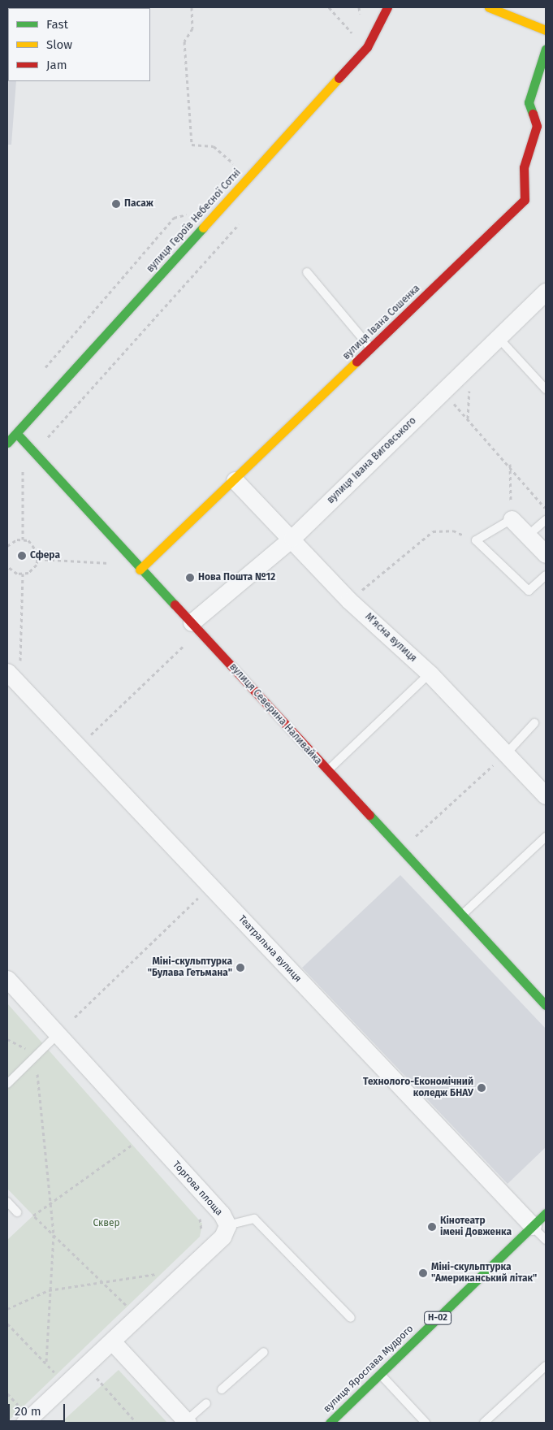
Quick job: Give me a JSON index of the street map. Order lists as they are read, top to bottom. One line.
{"streets":{"street":["вулиця Героїв Небесної Сотні","вулиця Івана Сошенка","вулиця Івана Виговського","Мʼясна вулиця","вулиця Северина Наливайка","Театральна вулиця","Торгова площа","Н-02","вулиця Ярослава Мудрого"]},"crossings":[["вулиця Героїв Небесної Сотні","вулиця Северина Наливайка"],["вулиця Івана Сошенка","Мʼясна вулиця"],["вулиця Івана Сошенка","вулиця Северина Наливайка"],["вулиця Івана Виговського","Мʼясна вулиця"],["вулиця Івана Виговського","вулиця Северина Наливайка"],["Театральна вулиця","вулиця Ярослава Мудрого"]],"parks":["Сквер"],"places":["Пасаж","Сфера","Нова Пошта №12","Міні-скульптурка \"Булава Гетьмана\"","Технолого-Економічний коледж БНАУ","Кінотеатр імені Довженка","Міні-скульптурка \"Американський літак\""],"legend":["Fast","Slow","Jam"],"scale_bar":"20 m"}
